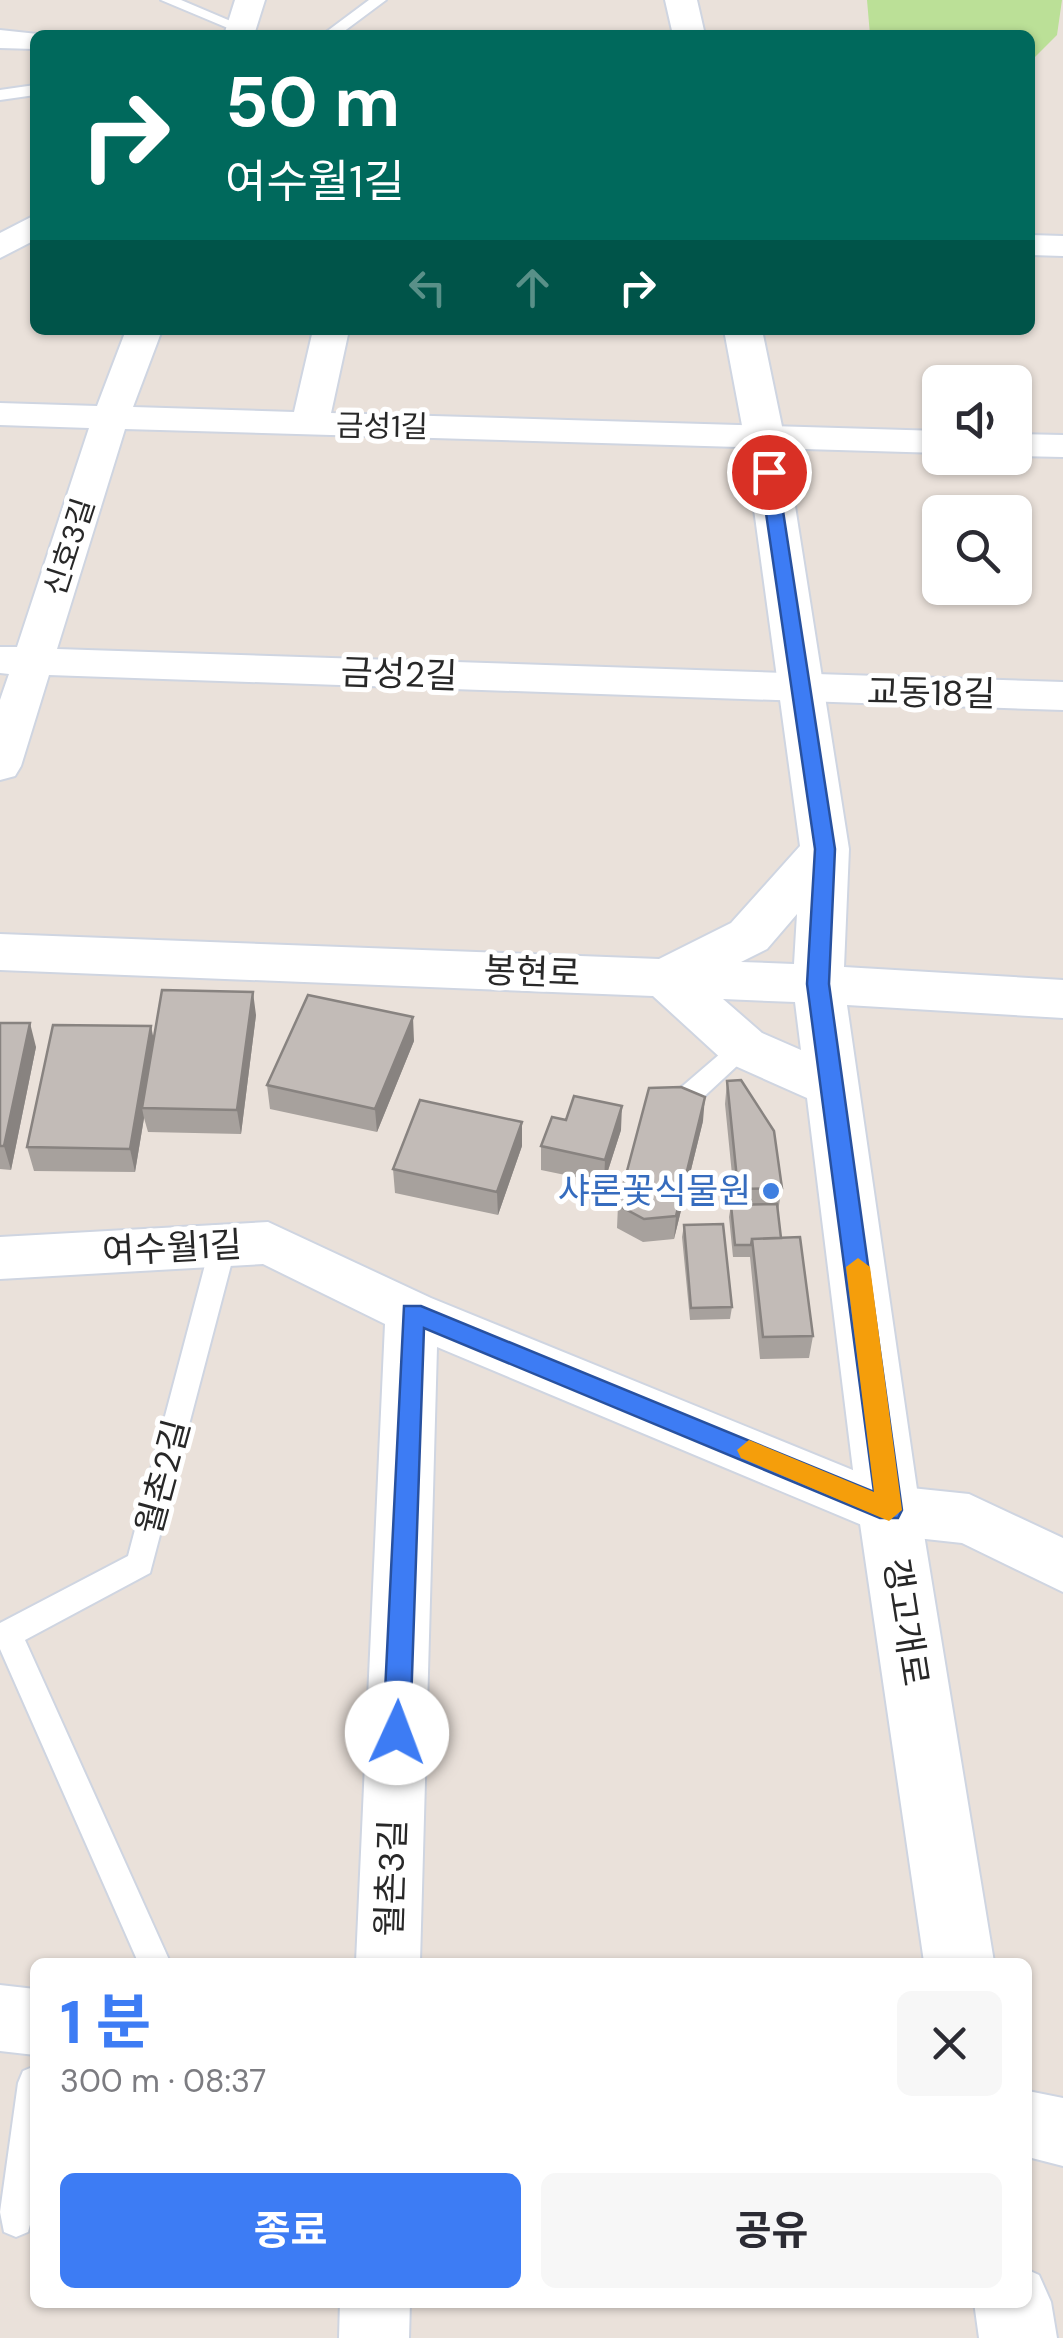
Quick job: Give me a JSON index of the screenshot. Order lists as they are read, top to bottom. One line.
{"streets":{"street":["금성1길","신호3길","금성2길","교동18길","봉현로","여수월1길","갱고개로","월촌3길"],"lane":["월촌2길"]},"crossings":[["금성1길","신호3길"],["금성1길","갱고개로"],["신호3길","금성2길"],["금성2길","교동18길"],["금성2길","갱고개로"],["교동18길","갱고개로"],["봉현로","갱고개로"],["여수월1길","월촌2길"],["여수월1길","갱고개로"],["여수월1길","월촌3길"]],"places":["샤론꽃식물원"],"page":{"turn":["50 m","여수월1길"],"heading":["1 분","300 m · 08:37"],"buttons":["종료","공유"]}}
